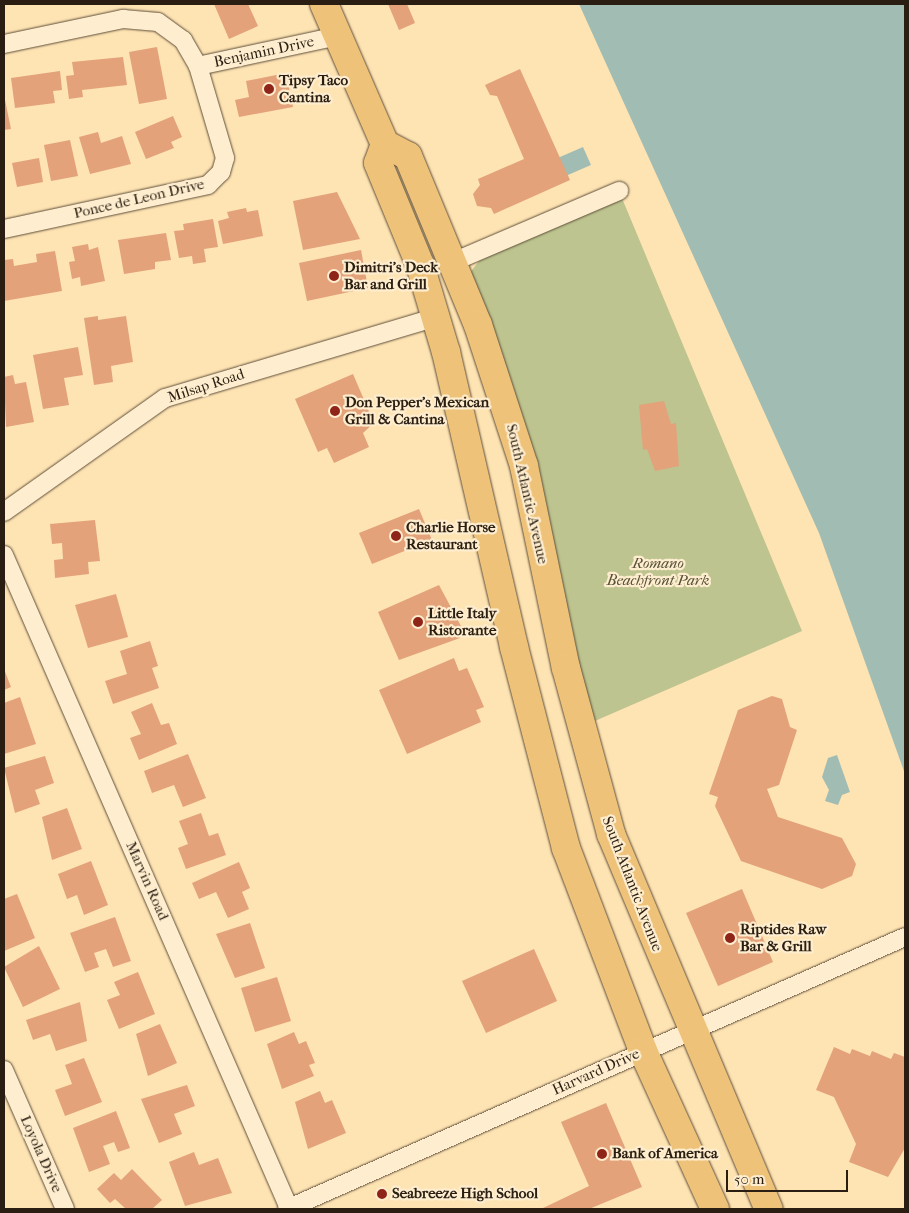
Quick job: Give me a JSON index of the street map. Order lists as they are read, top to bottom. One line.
{"streets":{"main road":["South Atlantic Avenue"],"street":["Benjamin Drive","Ponce de Leon Drive","Milsap Road","Marvin Road","Harvard Drive","Loyola Drive"]},"crossings":[["Benjamin Drive","Ponce de Leon Drive"],["South Atlantic Avenue","Harvard Drive"],["Marvin Road","Harvard Drive"]],"parks":["Romano Beachfront Park"],"places":["Tipsy Taco Cantina","Dimitri's Deck Bar and Grill","Don Pepper's Mexican Grill & Cantina","Charlie Horse Restaurant","Little Italy Ristorante","Riptides Raw Bar & Grill","Bank of America","Seabreeze High School"],"scale_bar":"50 m"}
